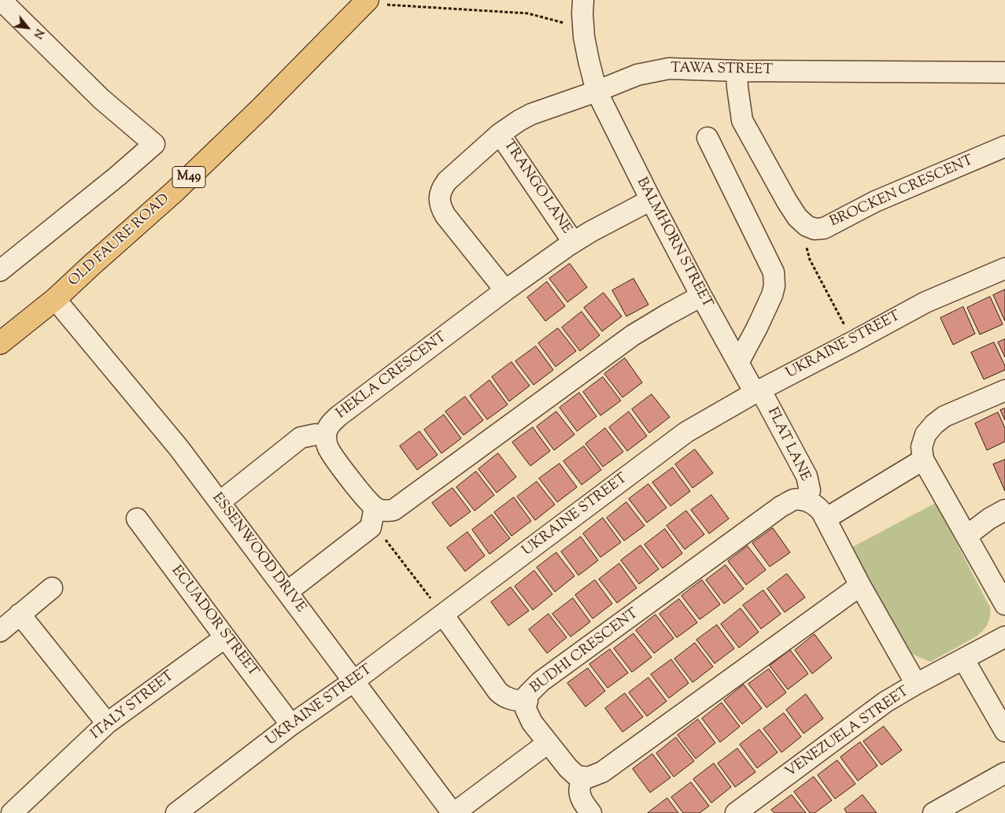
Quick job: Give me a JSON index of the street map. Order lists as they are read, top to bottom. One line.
{"streets":{"main road":["M49","OLD FAURE ROAD"],"street":["TAWA STREET","TRANGO LANE","BROCKEN CRESCENT","BALMHORN STREET","UKRAINE STREET","HEKLA CRESCENT","FLAT LANE","ESSENWOOD DRIVE","ECUADOR STREET","BUDHI CRESCENT","ITALY STREET","VENEZUELA STREET"]},"crossings":[["TAWA STREET","TRANGO LANE"],["TAWA STREET","BALMHORN STREET"],["TAWA STREET","HEKLA CRESCENT"],["TRANGO LANE","HEKLA CRESCENT"],["OLD FAURE ROAD","ESSENWOOD DRIVE"],["BALMHORN STREET","UKRAINE STREET"],["BALMHORN STREET","HEKLA CRESCENT"],["BALMHORN STREET","FLAT LANE"],["UKRAINE STREET","FLAT LANE"],["UKRAINE STREET","ESSENWOOD DRIVE"],["UKRAINE STREET","ECUADOR STREET"],["FLAT LANE","BUDHI CRESCENT"],["ECUADOR STREET","ITALY STREET"]],"north":"bottom right"}
